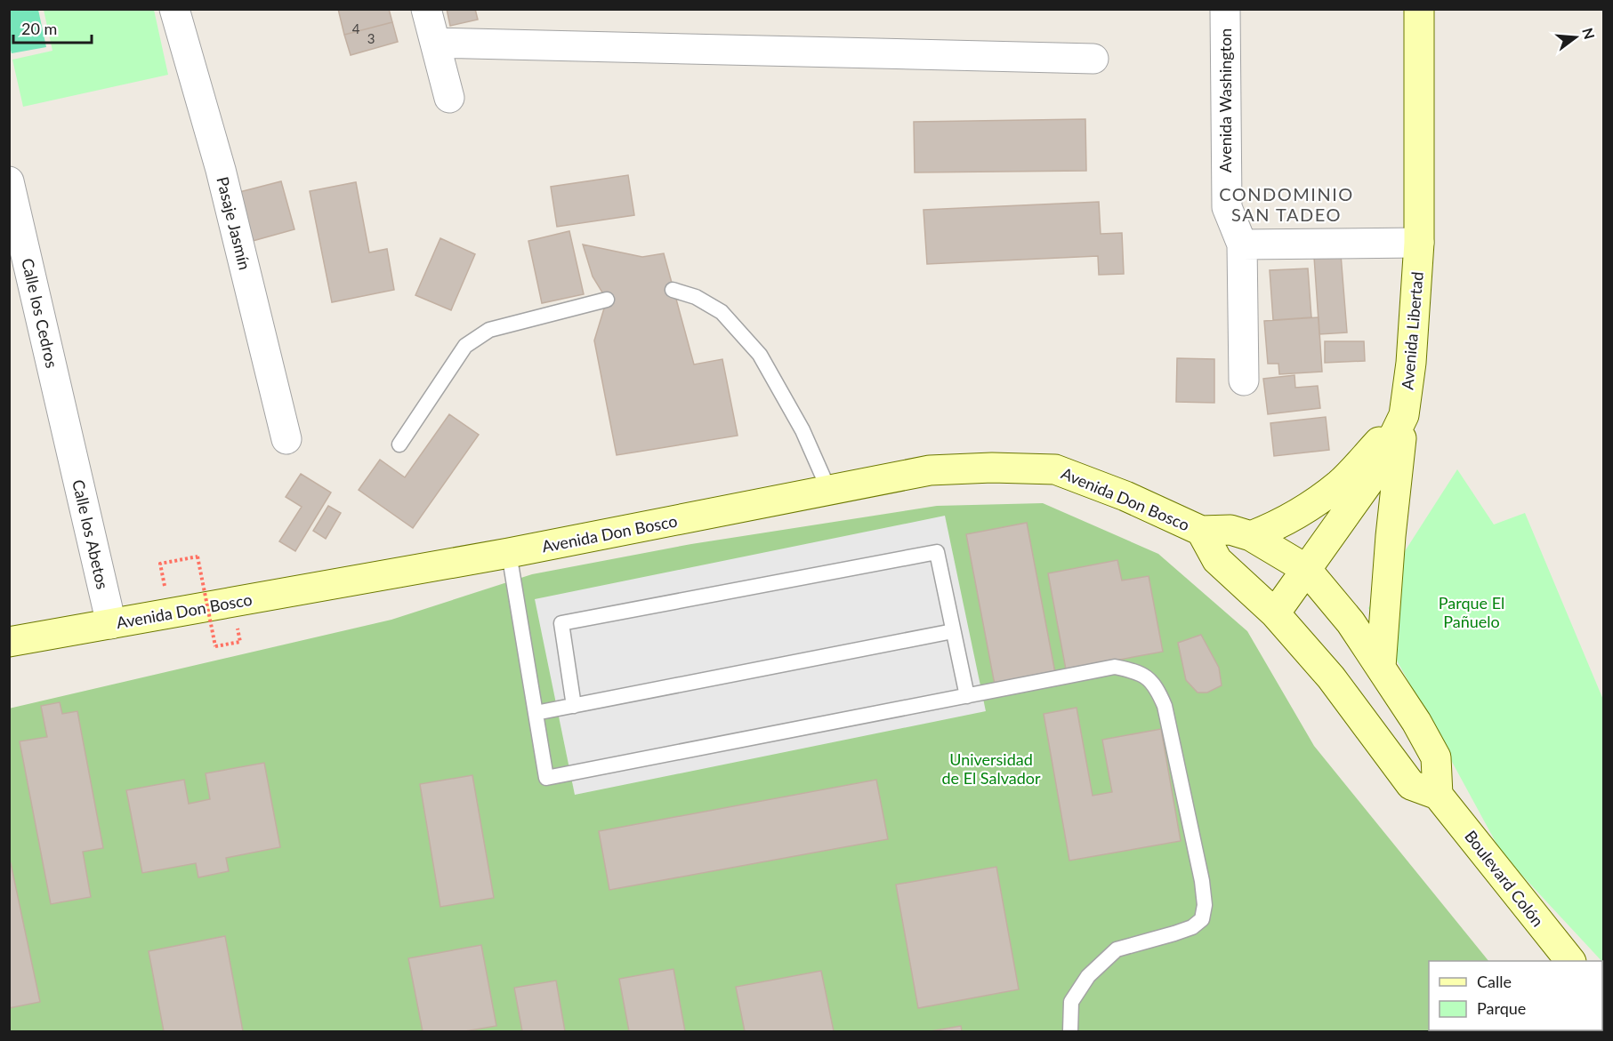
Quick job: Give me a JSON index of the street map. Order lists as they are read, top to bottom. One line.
{"streets":{"main road":["Avenida Libertad","Avenida Don Bosco","Boulevard Colón"],"street":["Avenida Washington","Pasaje Jasmín","Calle los Cedros","Calle los Abetos"]},"crossings":[["Calle los Cedros","Calle los Abetos"],["Avenida Libertad","Avenida Don Bosco"],["Avenida Don Bosco","Calle los Abetos"],["Avenida Don Bosco","Boulevard Colón"]],"districts":["CONDOMINIO SAN TADEO"],"parks":["Parque El Pañuelo","Universidad de El Salvador"],"house_numbers":["4","3"],"legend":["Calle","Parque"],"scale_bar":"20 m","north":"right"}
